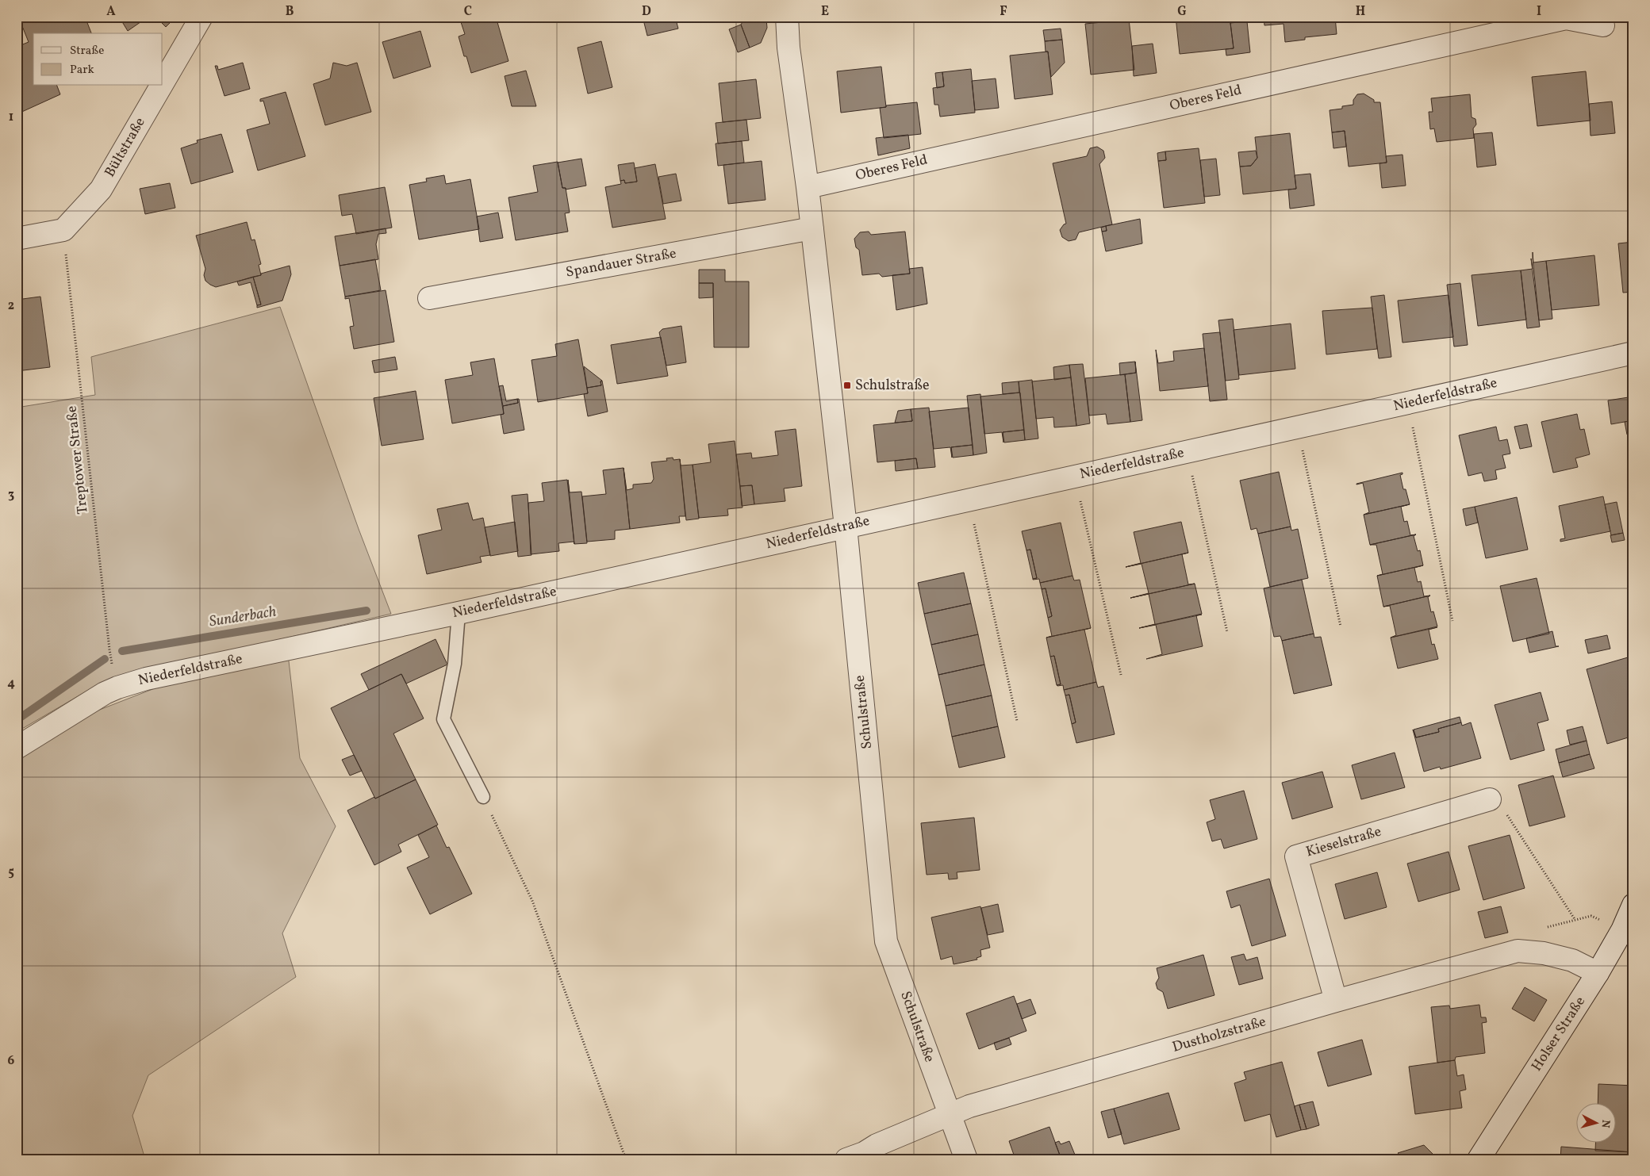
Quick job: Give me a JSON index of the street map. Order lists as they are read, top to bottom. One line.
{"streets":{"street":["Oberes Feld","Bültstraße","Spandauer Straße","Niederfeldstraße","Schulstraße","Kieselstraße","Holser Straße","Dustholzstraße"],"path":["Treptower Straße"]},"crossings":[["Oberes Feld","Schulstraße"],["Bültstraße","Treptower Straße"],["Spandauer Straße","Schulstraße"],["Niederfeldstraße","Treptower Straße"],["Niederfeldstraße","Schulstraße"],["Schulstraße","Dustholzstraße"],["Kieselstraße","Dustholzstraße"],["Holser Straße","Dustholzstraße"]],"water":["Sunderbach"],"places":{"transit":["Schulstraße"]},"legend":["Straße","Park"],"north":"right","grid":{"columns":["A","B","C","D","E","F","G","H","I"],"rows":["1","2","3","4","5","6"]}}
